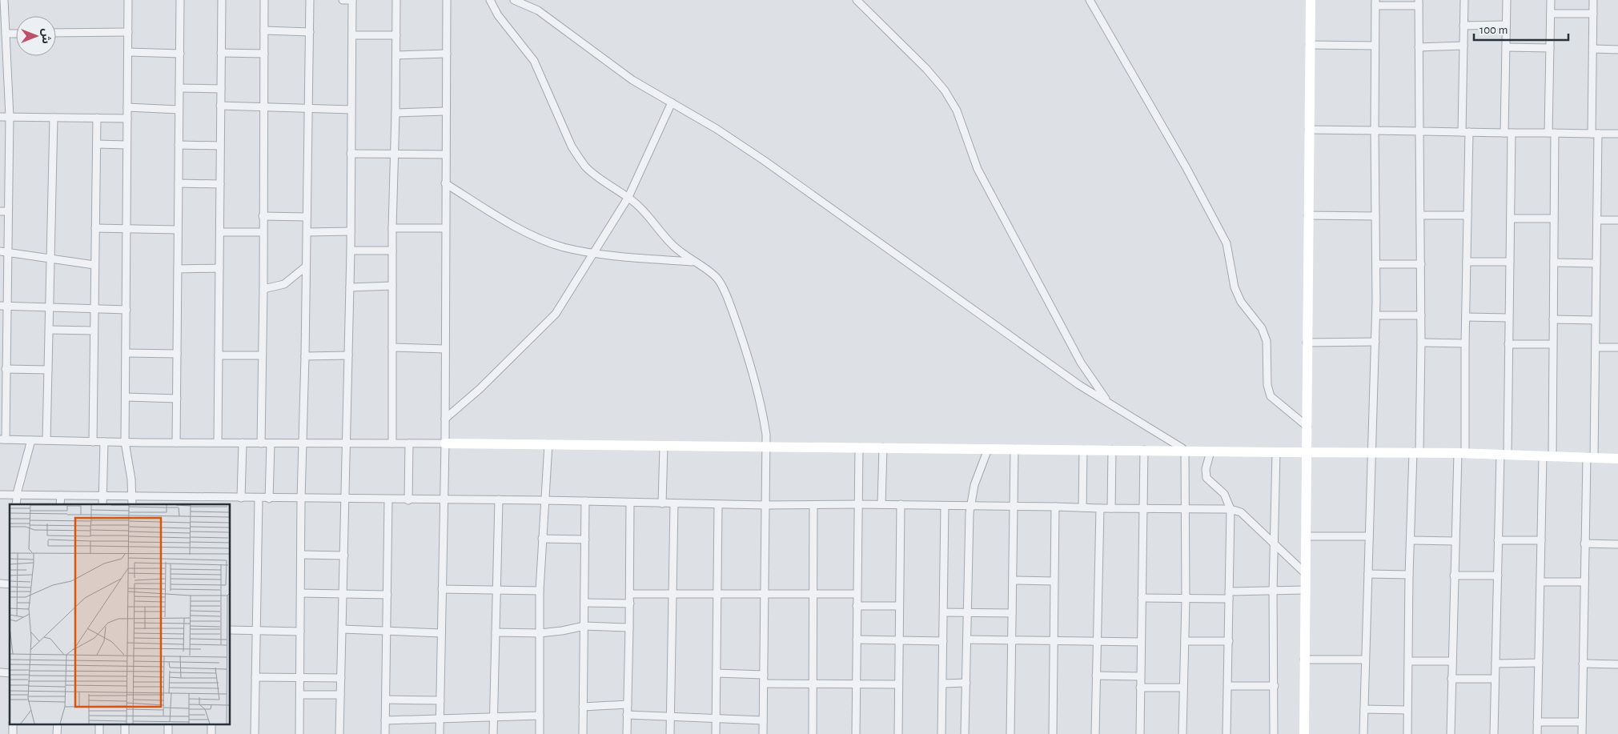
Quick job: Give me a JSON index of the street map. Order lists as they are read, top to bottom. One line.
{"scale_bar":"100 m","north":"right"}
